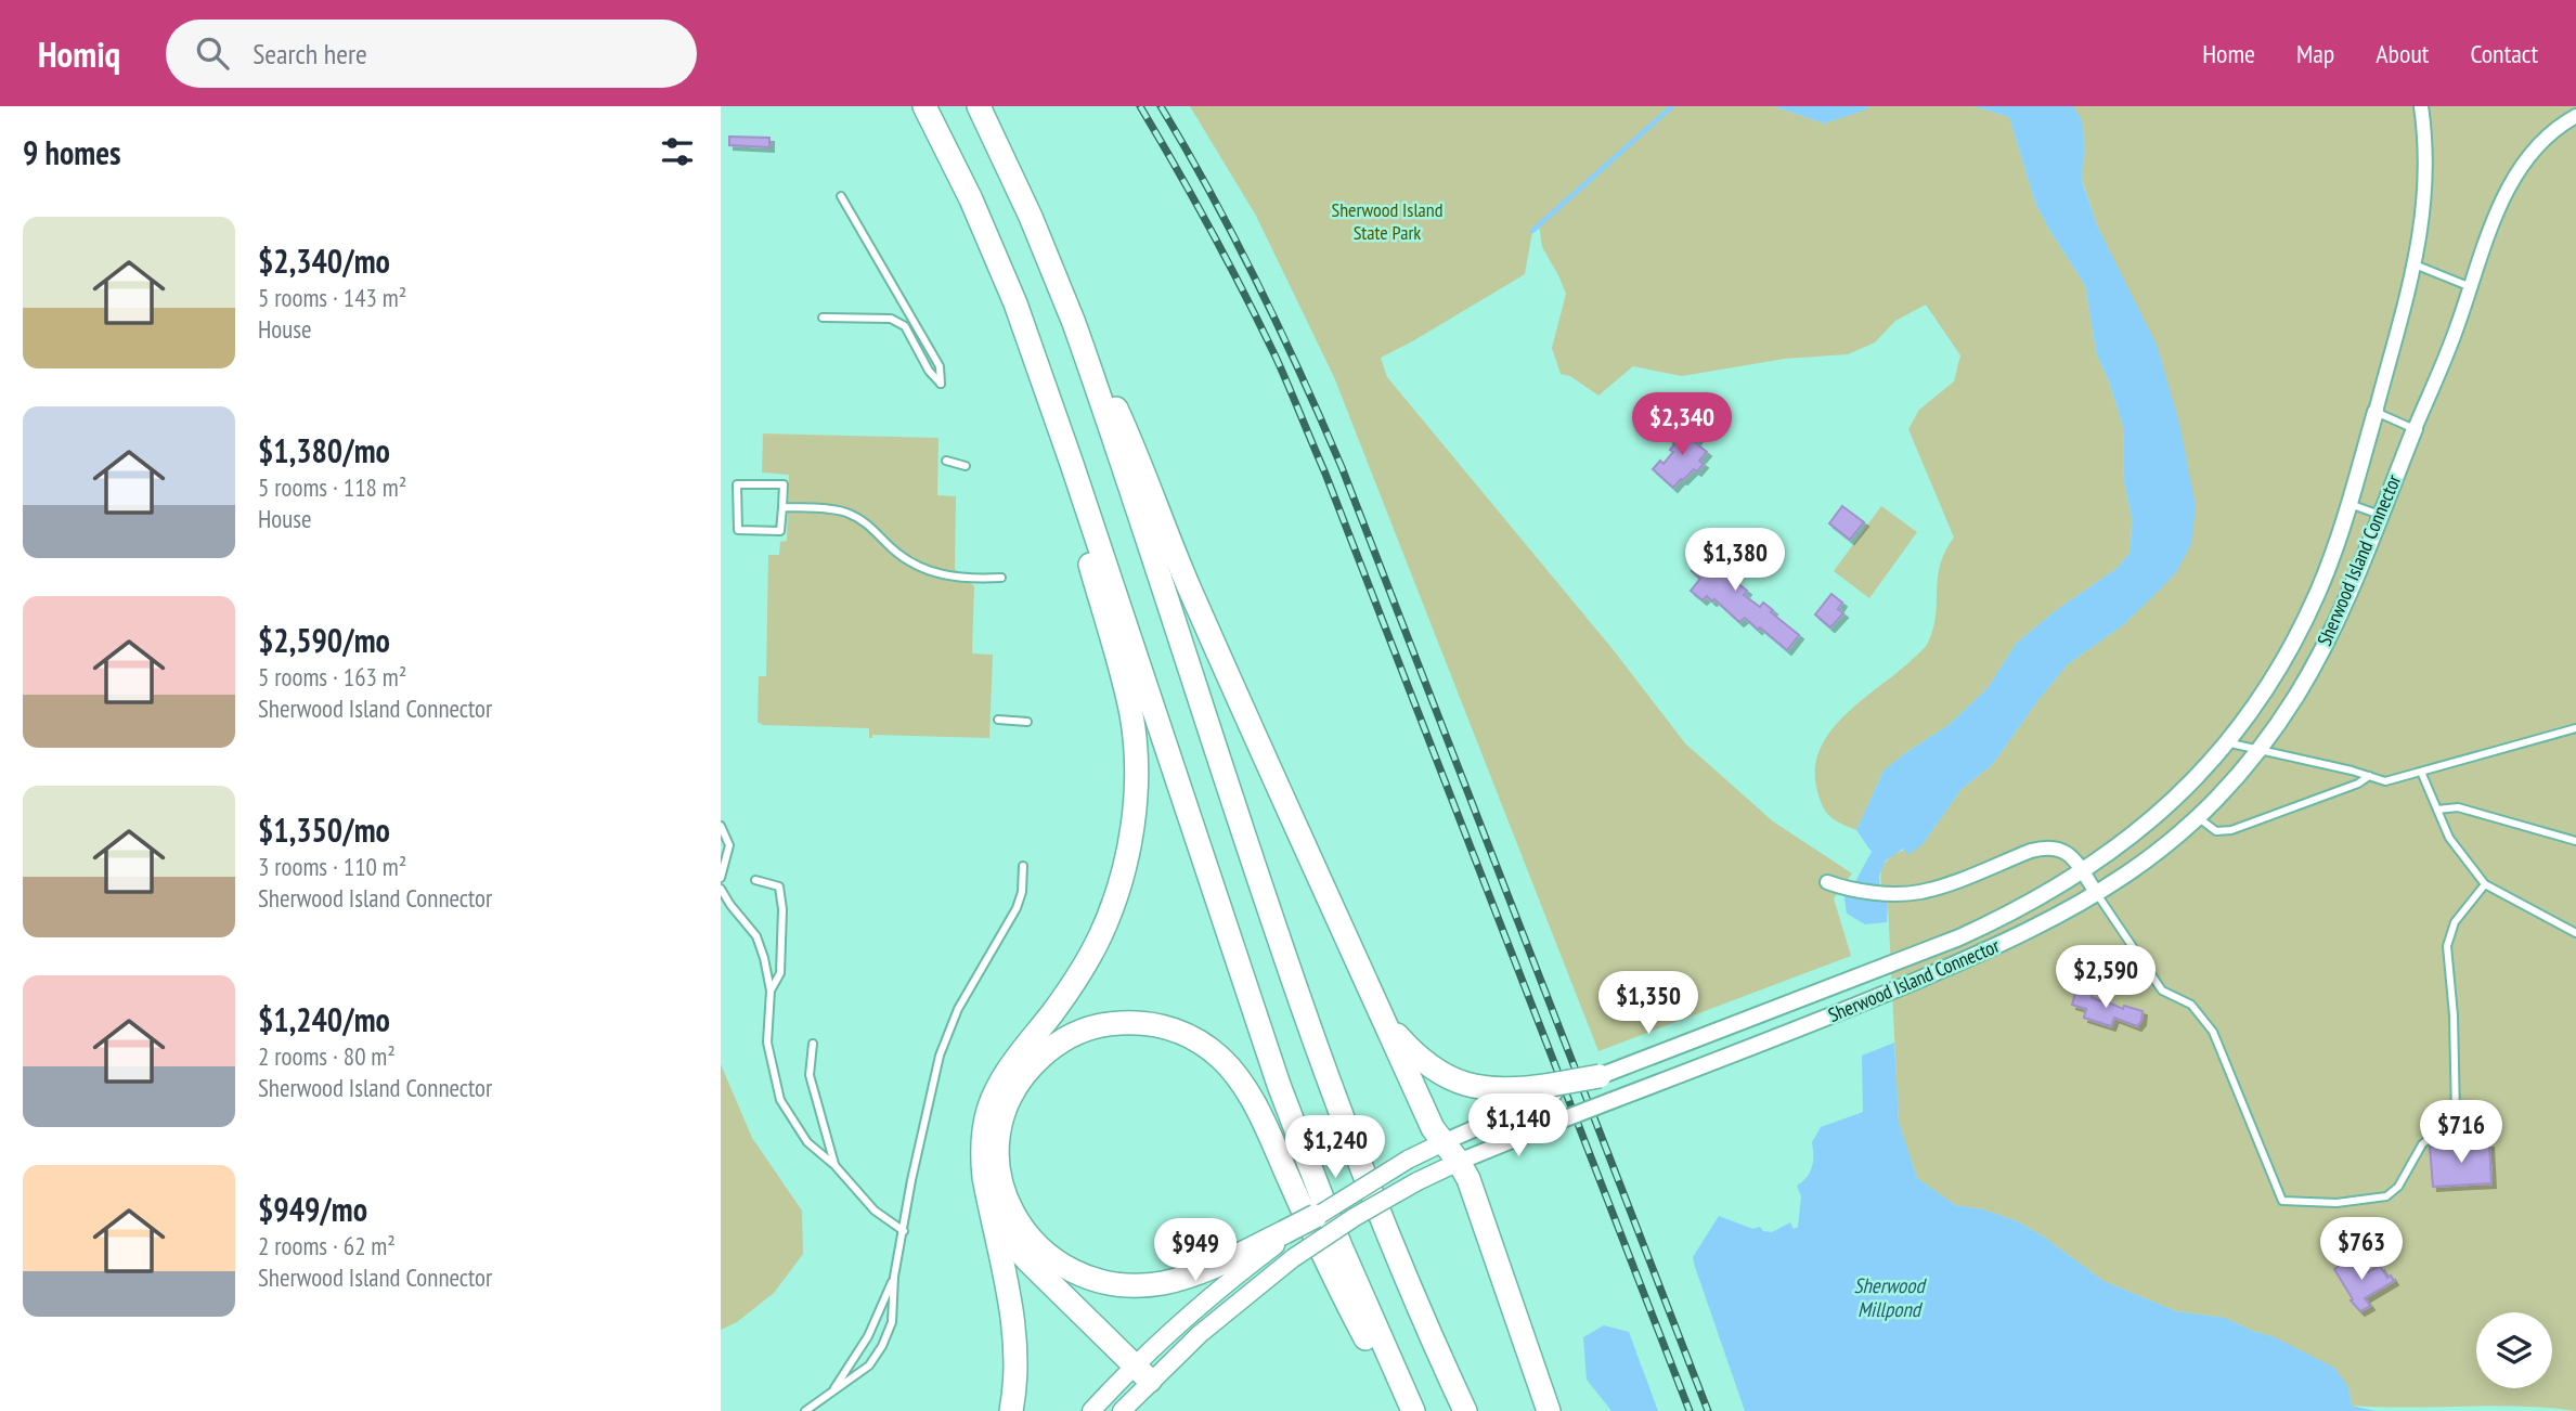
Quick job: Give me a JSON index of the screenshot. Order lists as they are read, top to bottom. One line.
{"streets":{"main road":["Sherwood Island Connector"]},"water":["Sherwood Millpond"],"parks":["Sherwood Island State Park"],"page":{"header":"Homiq","search":"Search here","nav":["Home","Map","About","Contact"],"heading":"9 homes","list":[{"name":"$2,340/mo","note":"5 rooms · 143 m² · House"},{"name":"$1,380/mo","note":"5 rooms · 118 m² · House"},{"name":"$2,590/mo","note":"5 rooms · 163 m² · Sherwood Island Connector"},{"name":"$1,350/mo","note":"3 rooms · 110 m² · Sherwood Island Connector"},{"name":"$1,240/mo","note":"2 rooms · 80 m² · Sherwood Island Connector"},{"name":"$949/mo","note":"2 rooms · 62 m² · Sherwood Island Connector"}],"price":["$2,340","$1,380","$2,590","$1,350","$1,140","$716","$1,240","$763","$949"]}}
